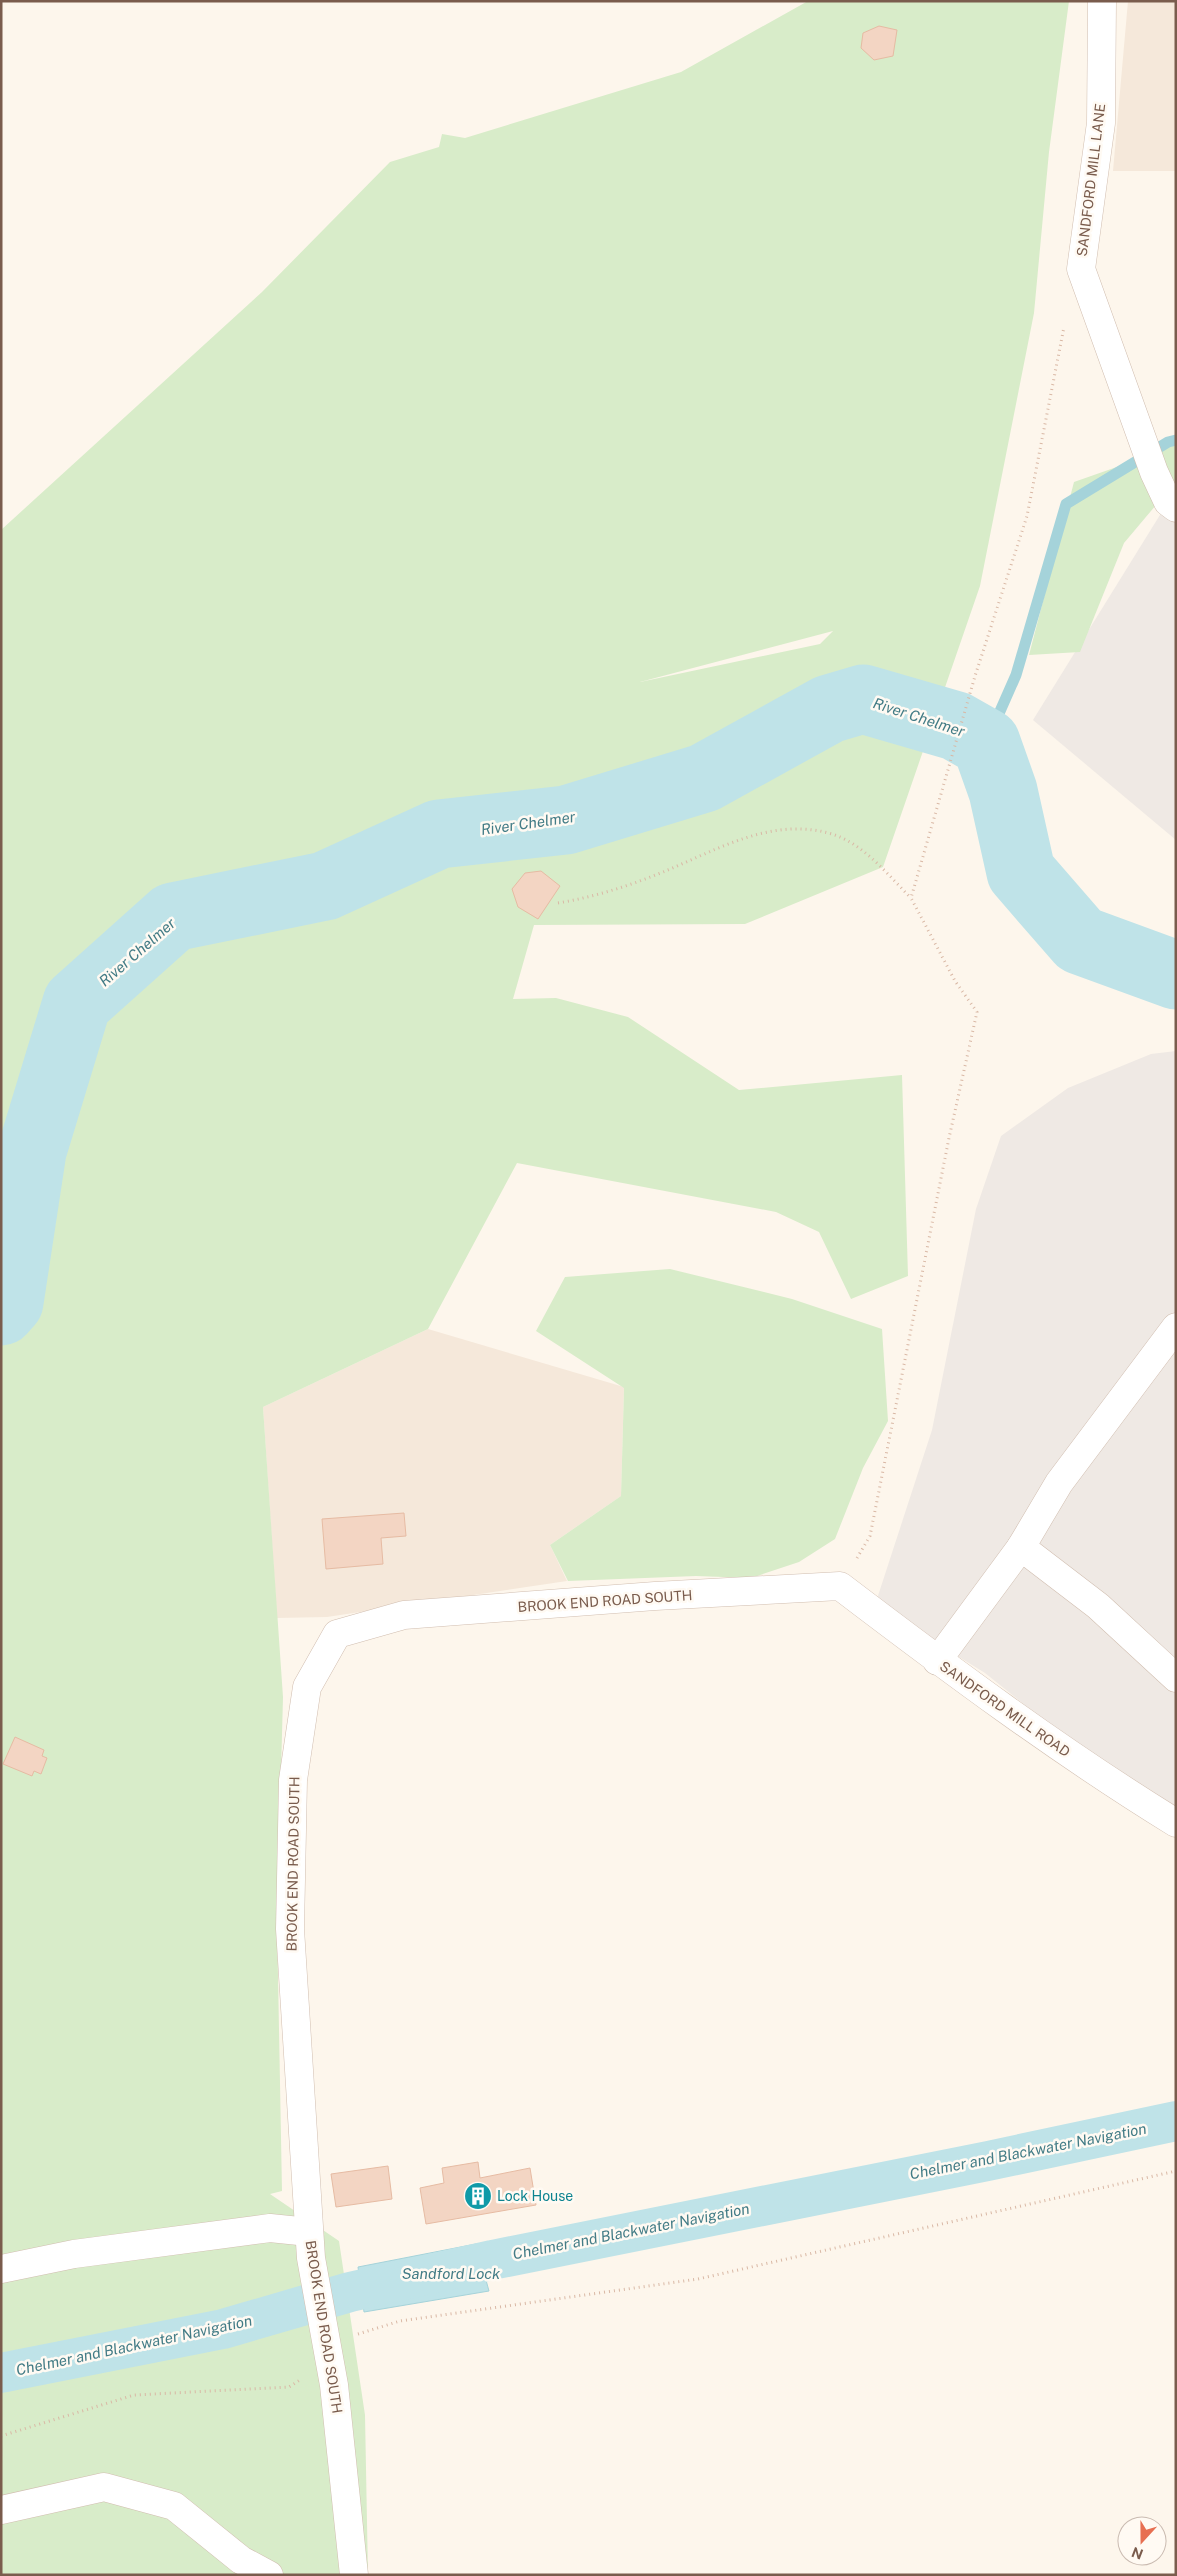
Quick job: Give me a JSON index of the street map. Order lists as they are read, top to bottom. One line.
{"streets":{"street":["SANDFORD MILL LANE","BROOK END ROAD SOUTH","SANDFORD MILL ROAD"]},"crossings":[["BROOK END ROAD SOUTH","SANDFORD MILL ROAD"]],"water":["River Chelmer","Chelmer and Blackwater Navigation","Sandford Lock"],"places":{"building":["Lock House"]},"north":"bottom"}
